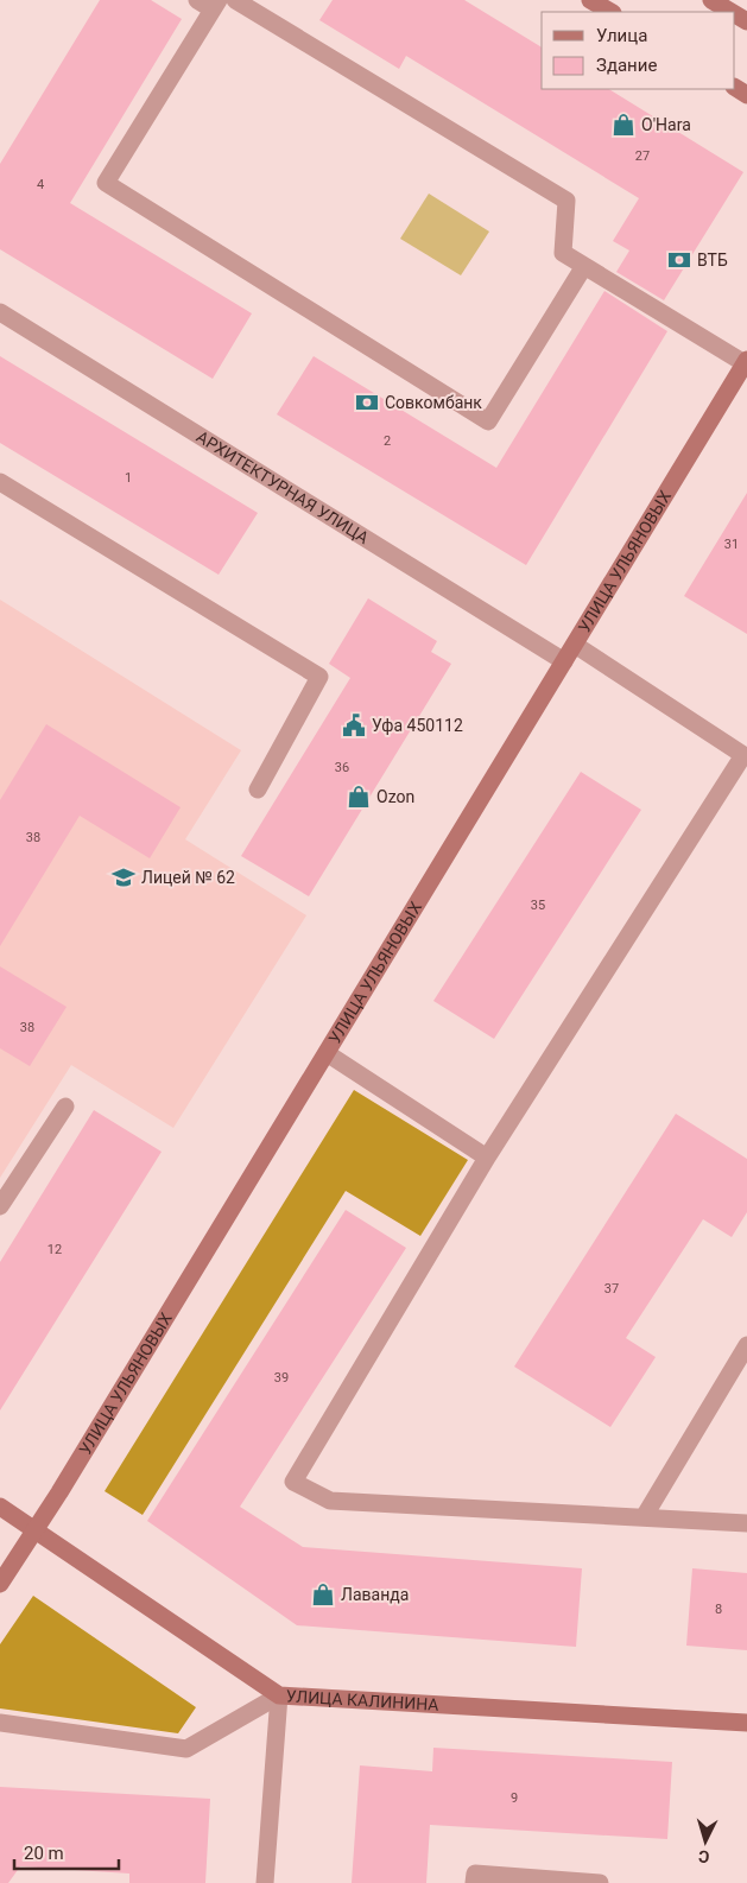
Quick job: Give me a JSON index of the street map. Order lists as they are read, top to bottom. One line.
{"streets":{"main road":["УЛИЦА УЛЬЯНОВЫХ","УЛИЦА КАЛИНИНА"],"street":["АРХИТЕКТУРНАЯ УЛИЦА"]},"crossings":[["АРХИТЕКТУРНАЯ УЛИЦА","УЛИЦА УЛЬЯНОВЫХ"],["УЛИЦА УЛЬЯНОВЫХ","УЛИЦА КАЛИНИНА"]],"places":{"shop":["O'Hara","Ozon","Лаванда"],"bank":["ВТБ","Совкомбанк"],"public building":["Уфа 450112"],"school or university":["Лицей № 62"]},"house_numbers":["27","4","2","1","31","36","38","35","38","12","37","39","8","9"],"legend":["Улица","Здание"],"scale_bar":"20 m","north":"bottom"}
